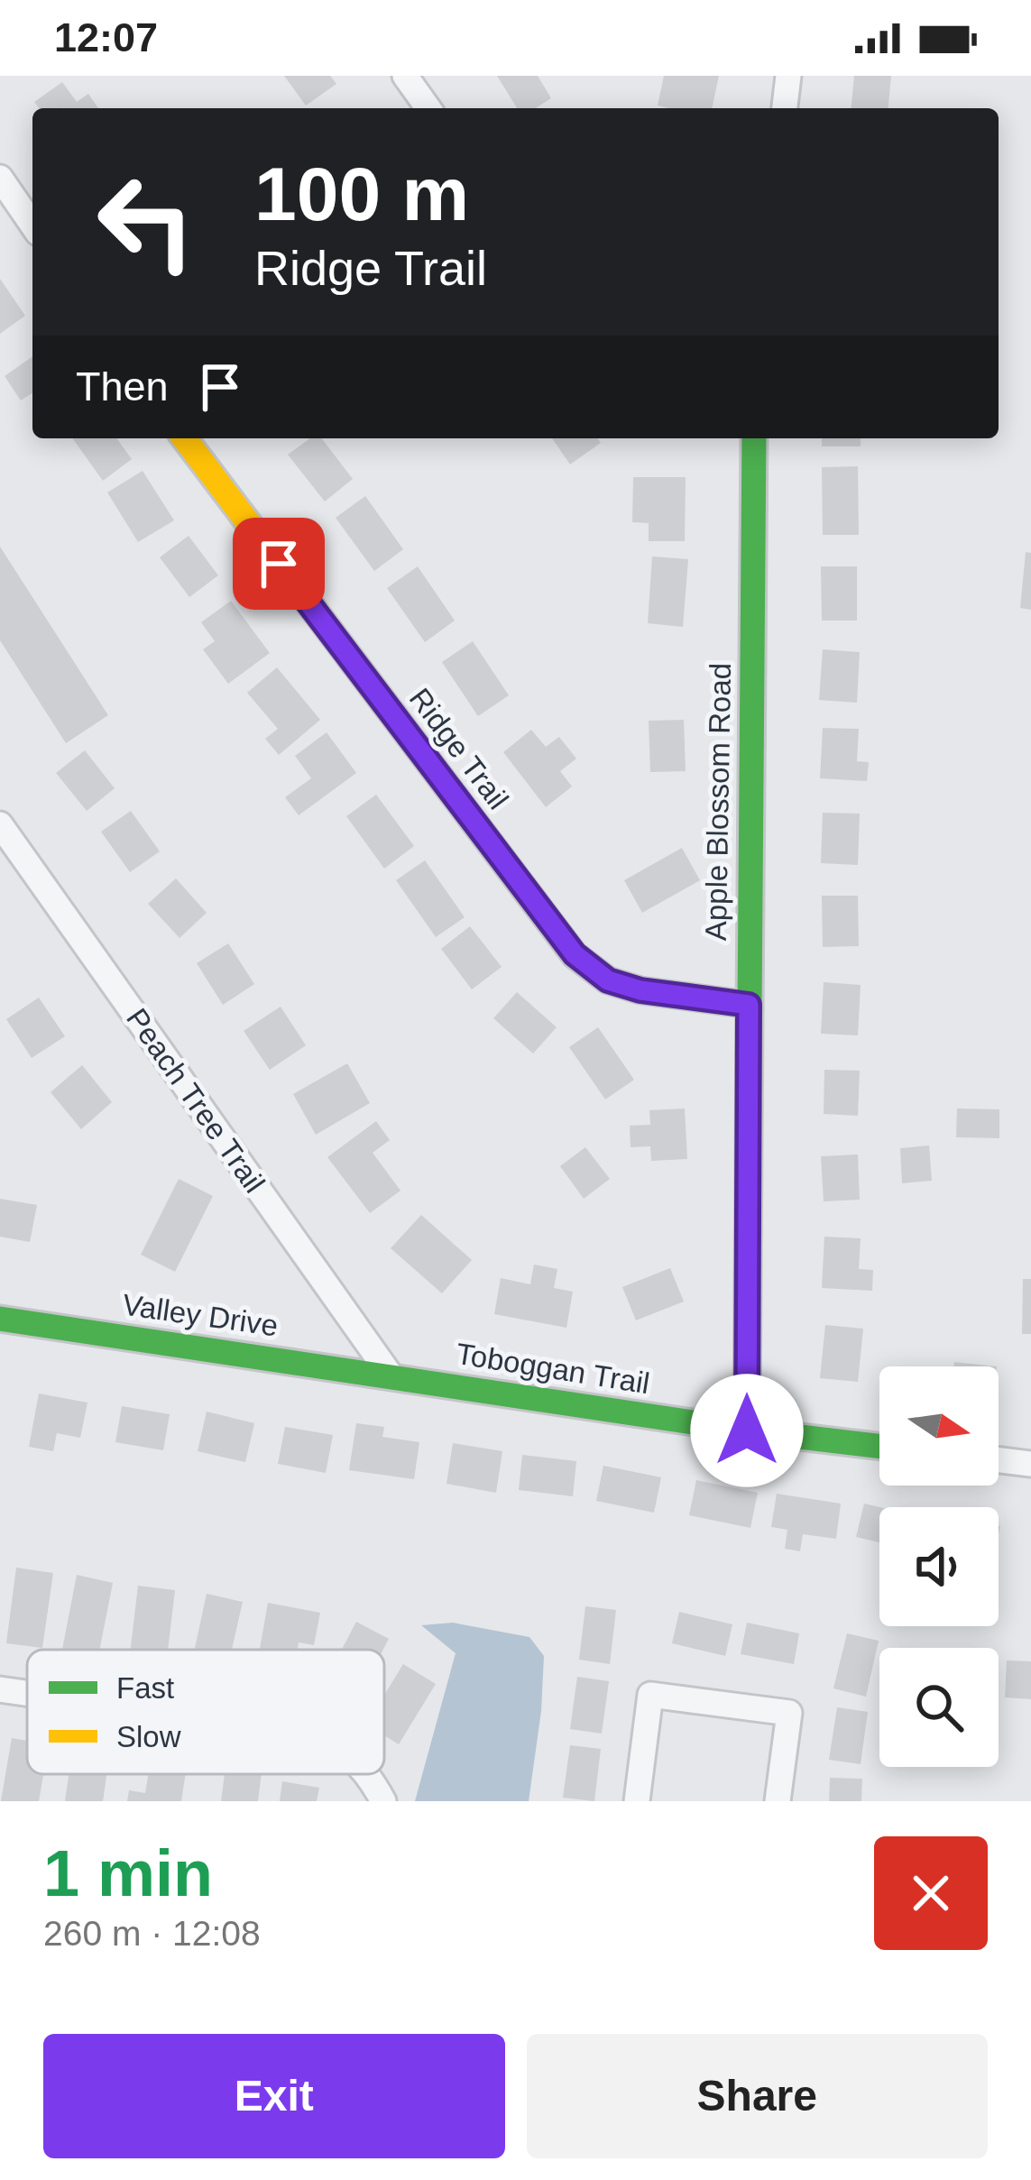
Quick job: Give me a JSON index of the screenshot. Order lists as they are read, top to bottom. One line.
{"streets":{"street":["Ridge Trail","Apple Blossom Road","Peach Tree Trail","Valley Drive","Toboggan Trail"]},"crossings":[["Ridge Trail","Apple Blossom Road"],["Apple Blossom Road","Toboggan Trail"],["Peach Tree Trail","Valley Drive"],["Peach Tree Trail","Toboggan Trail"],["Valley Drive","Toboggan Trail"]],"legend":["Fast","Slow"],"north":"right","page":{"status":"12:07","turn":["100 m","Ridge Trail"],"then":"Then","heading":["1 min","260 m · 12:08"],"buttons":["Exit","Share"]}}
